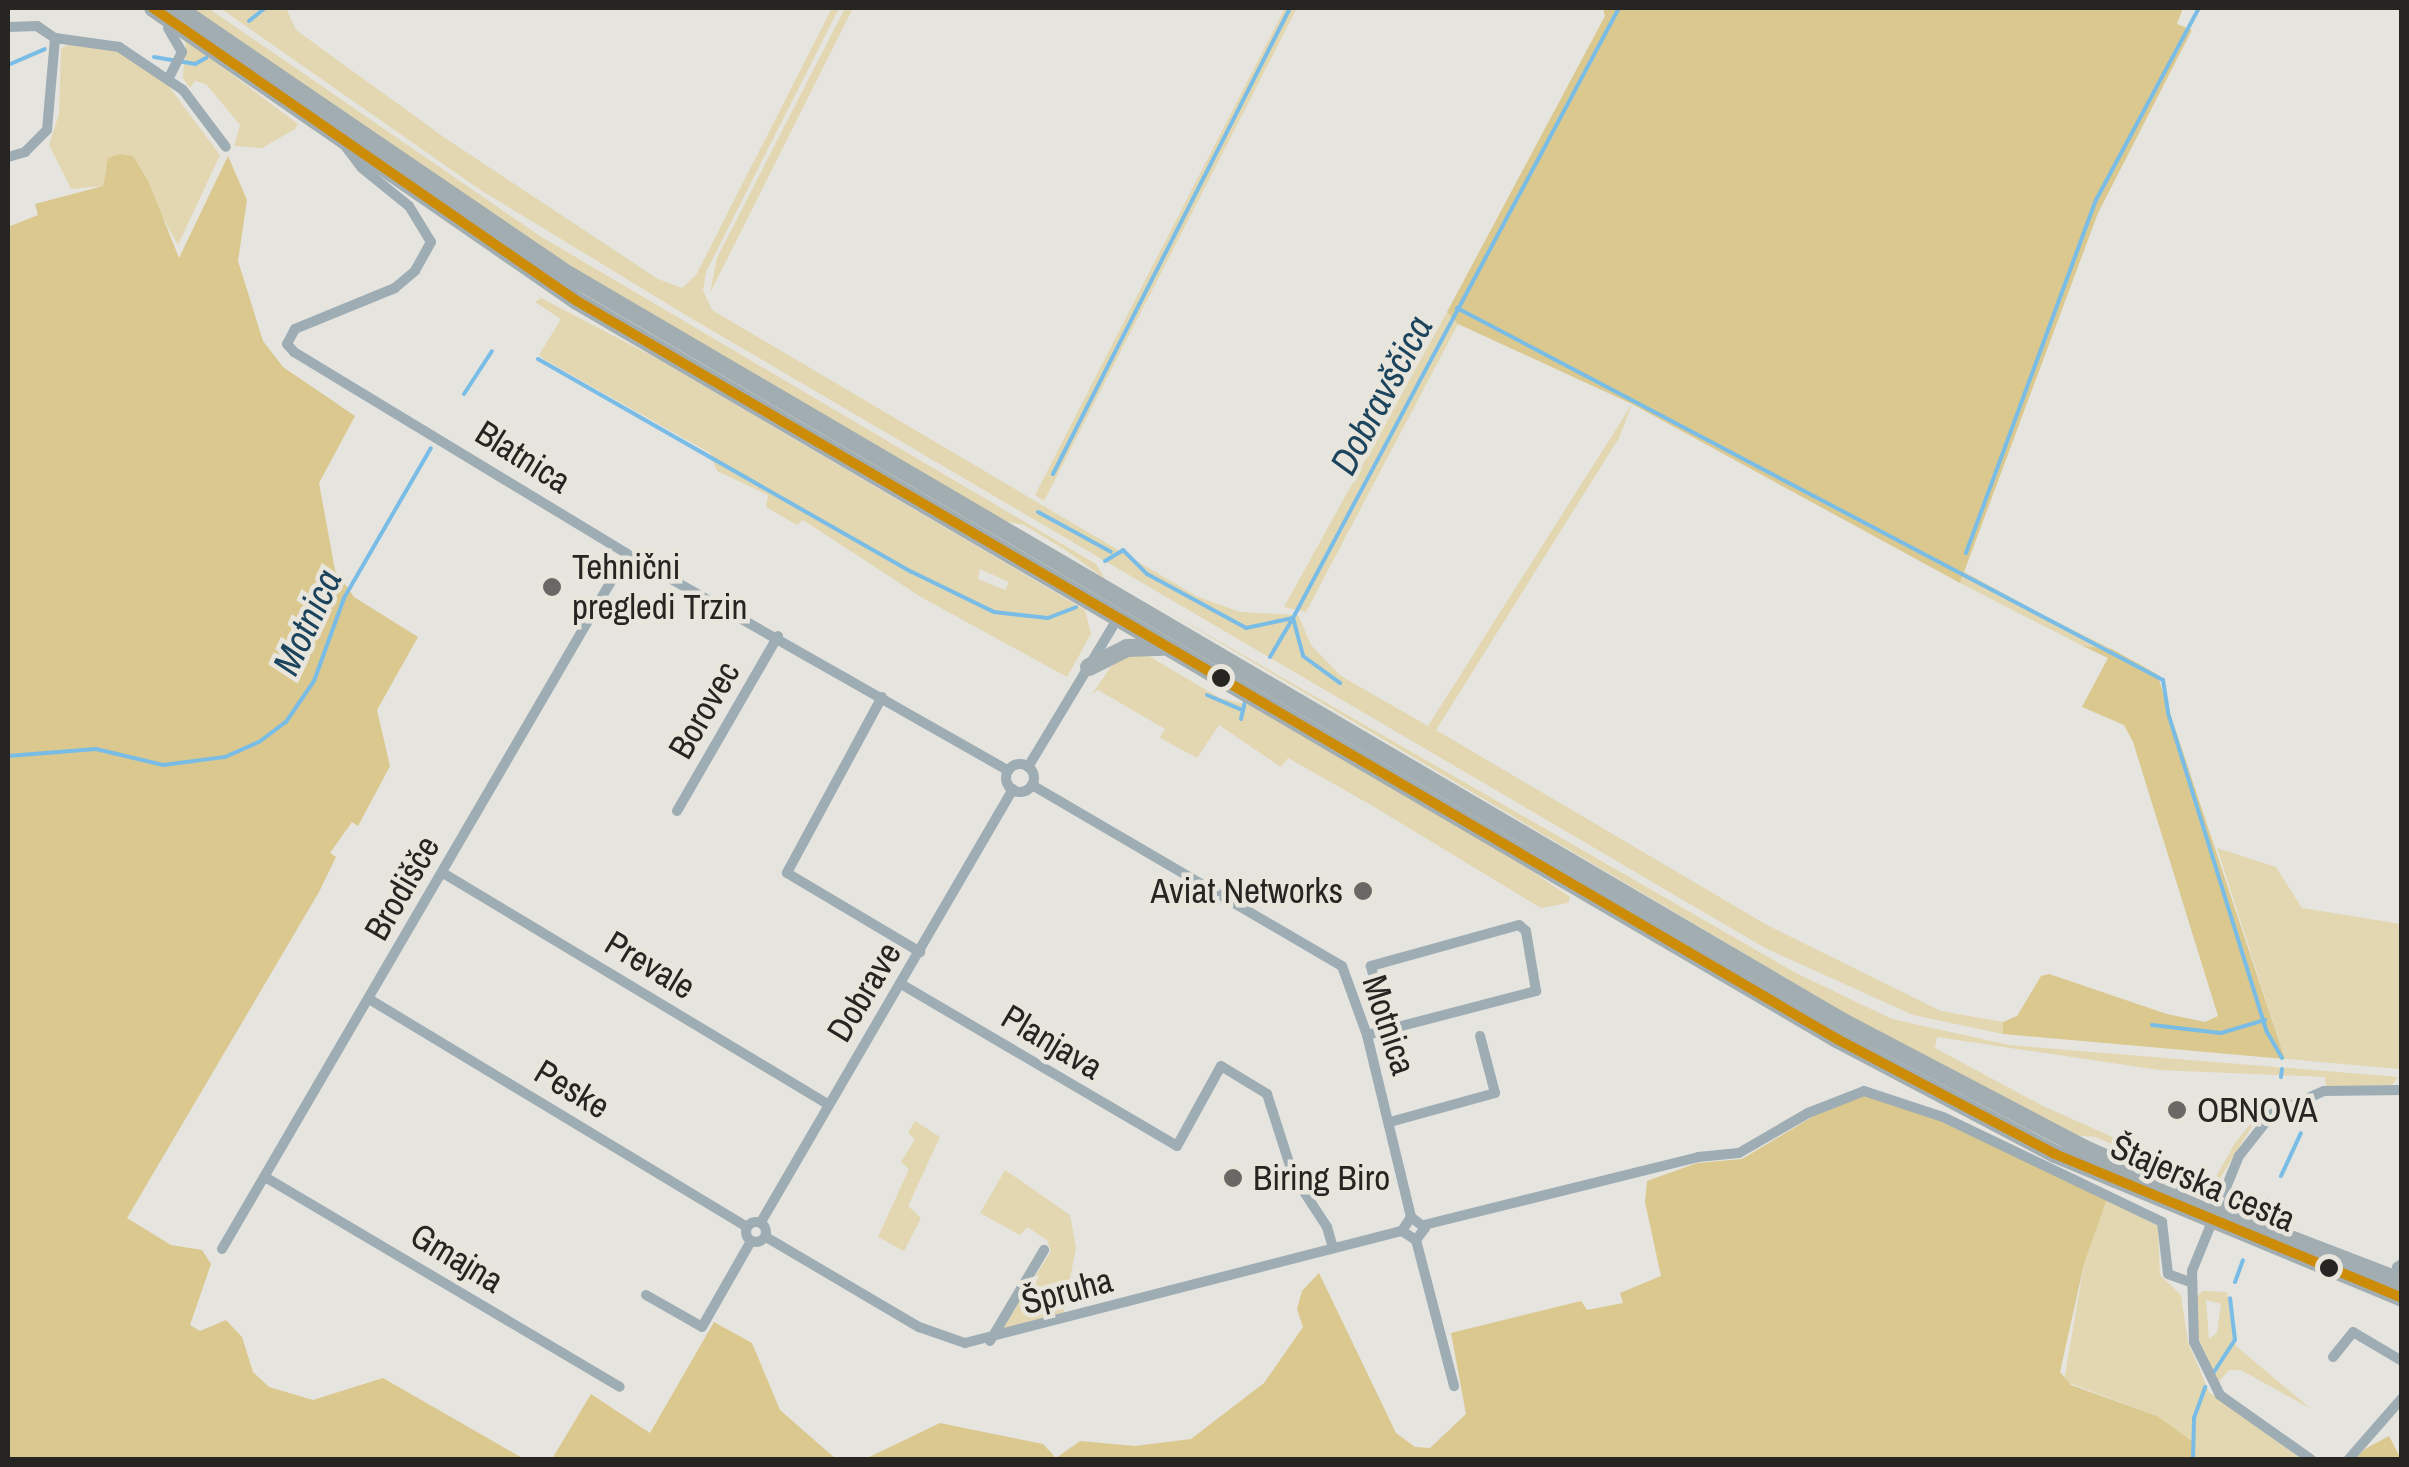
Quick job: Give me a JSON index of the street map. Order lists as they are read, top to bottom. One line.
{"streets":{"main road":["Štajerska cesta"],"street":["Blatnica","Borovec","Brodišče","Prevale","Dobrave","Motnica","Planjava","Peske","Gmajna","Špruha"]},"crossings":[["Blatnica","Borovec"],["Blatnica","Brodišče"],["Brodišče","Prevale"],["Brodišče","Peske"],["Brodišče","Gmajna"],["Prevale","Dobrave"],["Dobrave","Planjava"],["Planjava","Špruha"]],"water":["Dobravščica","Motnica"],"places":["Tehnični pregledi Trzin","Aviat Networks","OBNOVA","Biring Biro"]}
